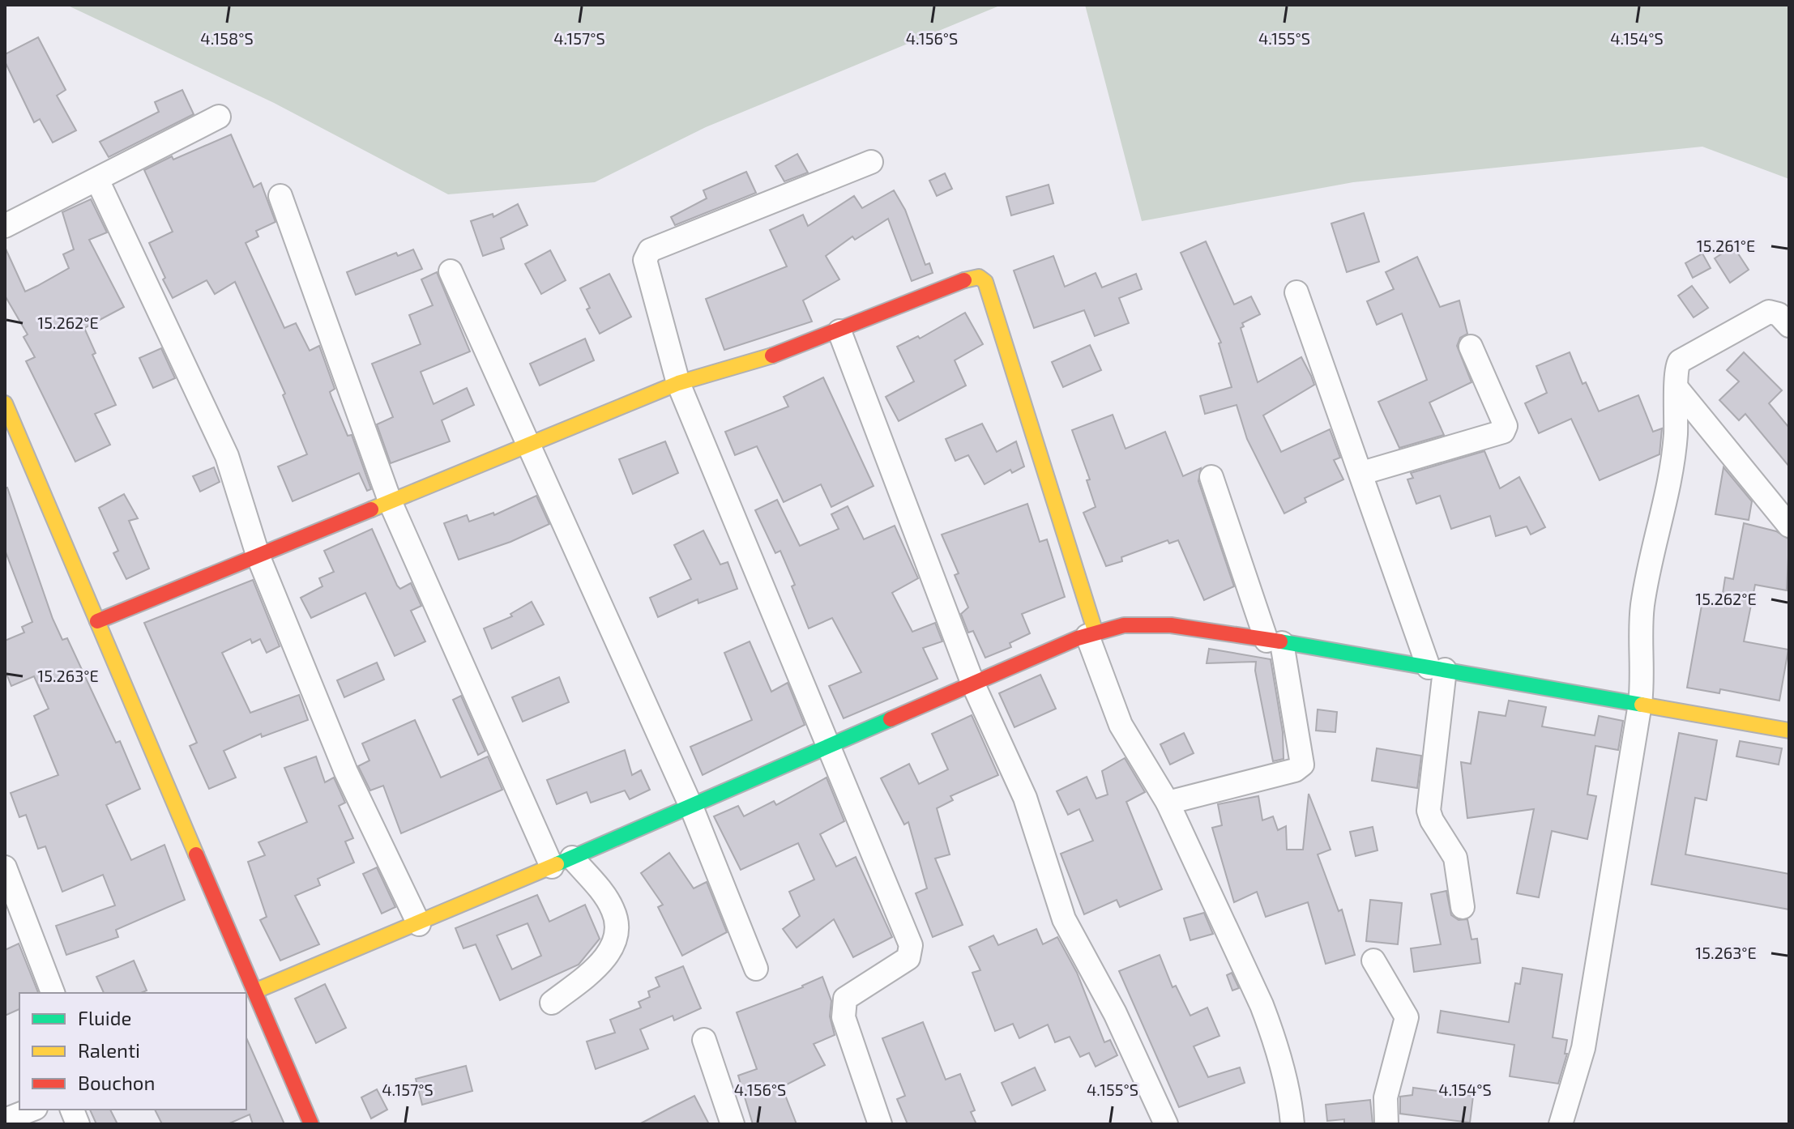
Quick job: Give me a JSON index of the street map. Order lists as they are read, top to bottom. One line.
{"legend":["Fluide","Ralenti","Bouchon"],"coordinates":["4.158°S","4.157°S","4.156°S","4.155°S","4.154°S","15.261°E","15.262°E","15.263°E"]}
